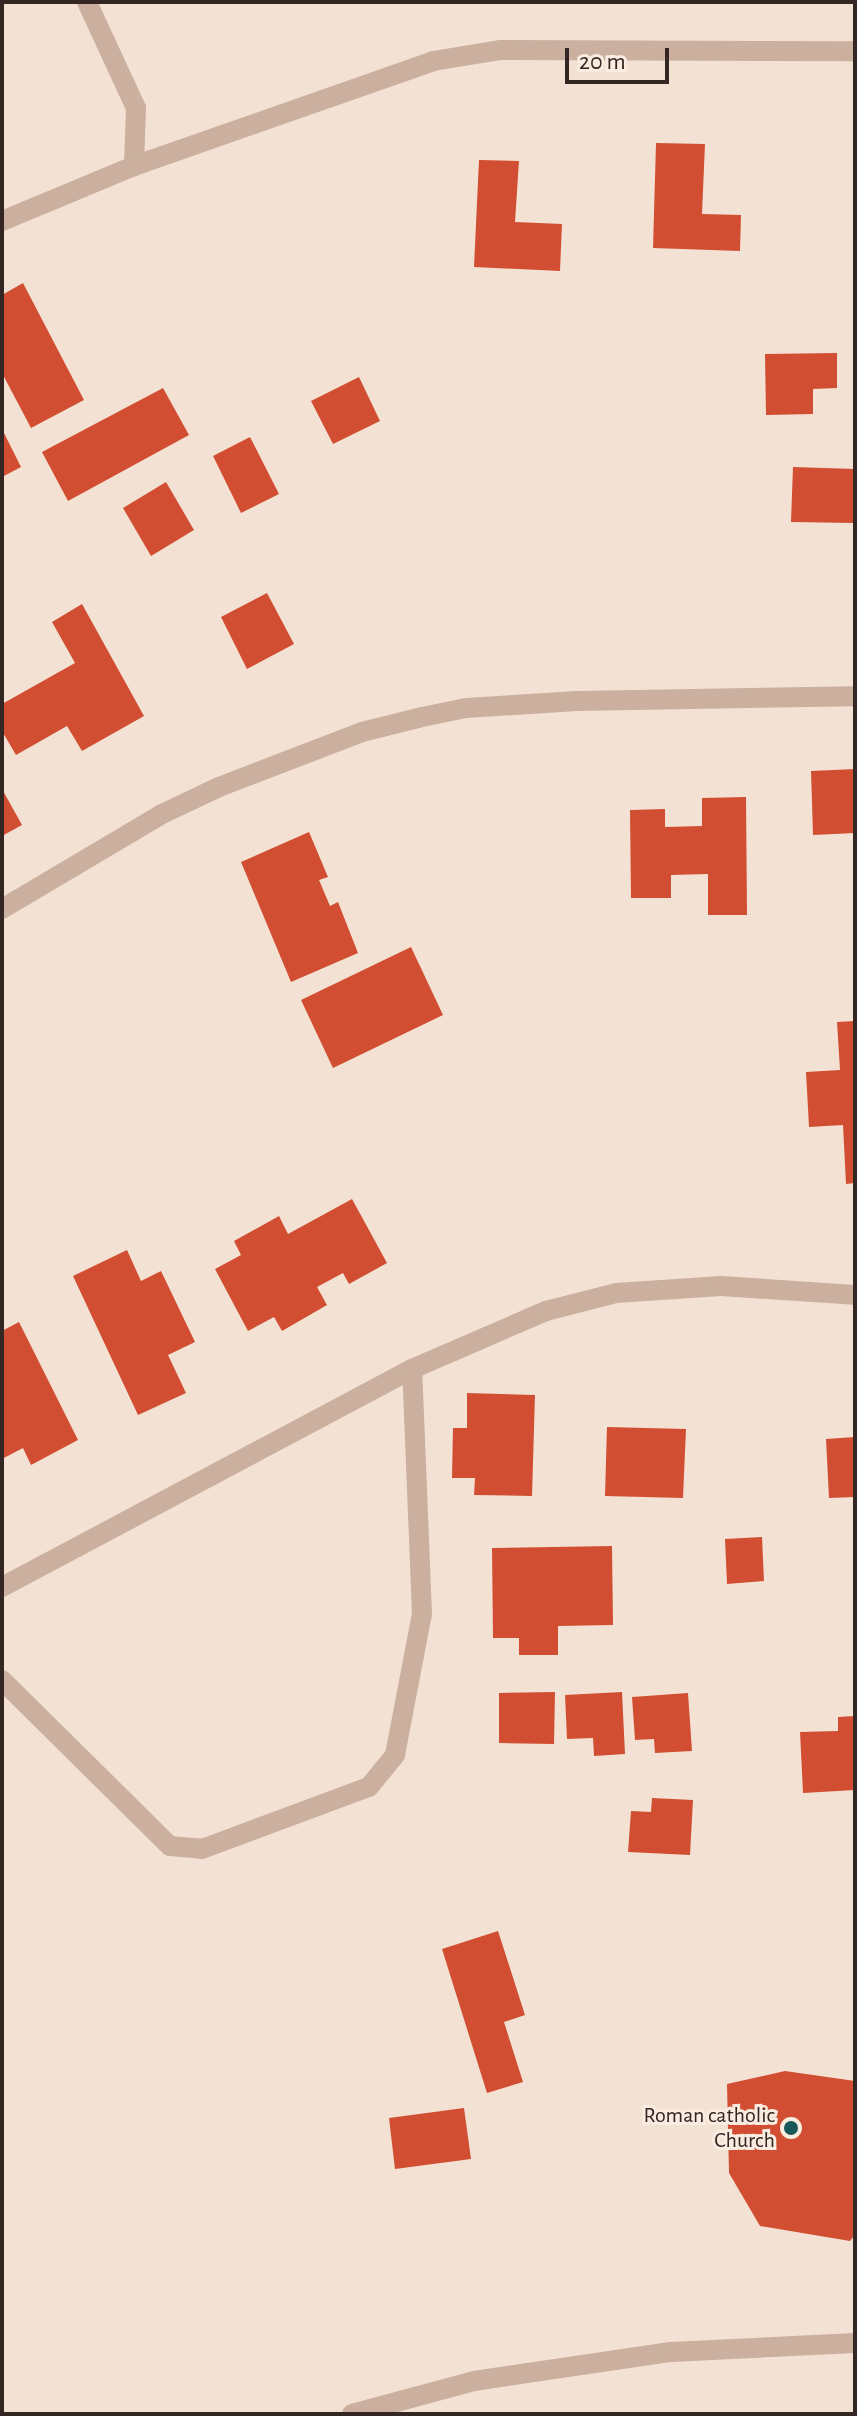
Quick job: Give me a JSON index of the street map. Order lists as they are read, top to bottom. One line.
{"places":["Roman catholic Church"],"scale_bar":"20 m"}
